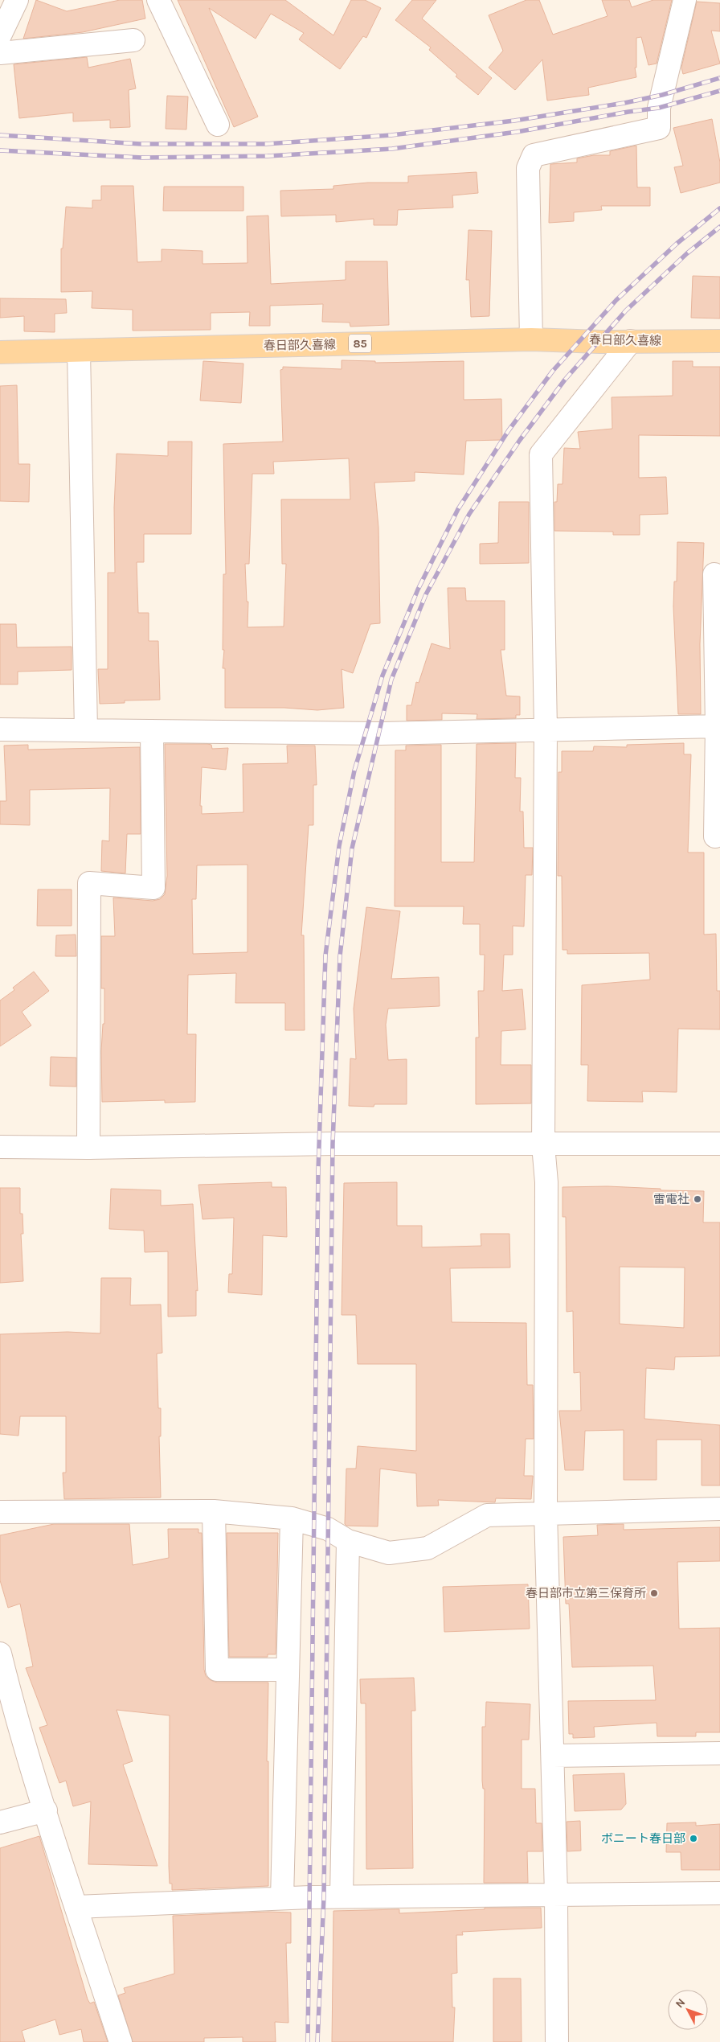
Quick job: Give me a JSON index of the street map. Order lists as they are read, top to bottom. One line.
{"streets":{"main road":["春日部久喜線","85"]},"places":["雷電社","春日部市立第三保育所","ボニート春日部"],"north":"top left"}
